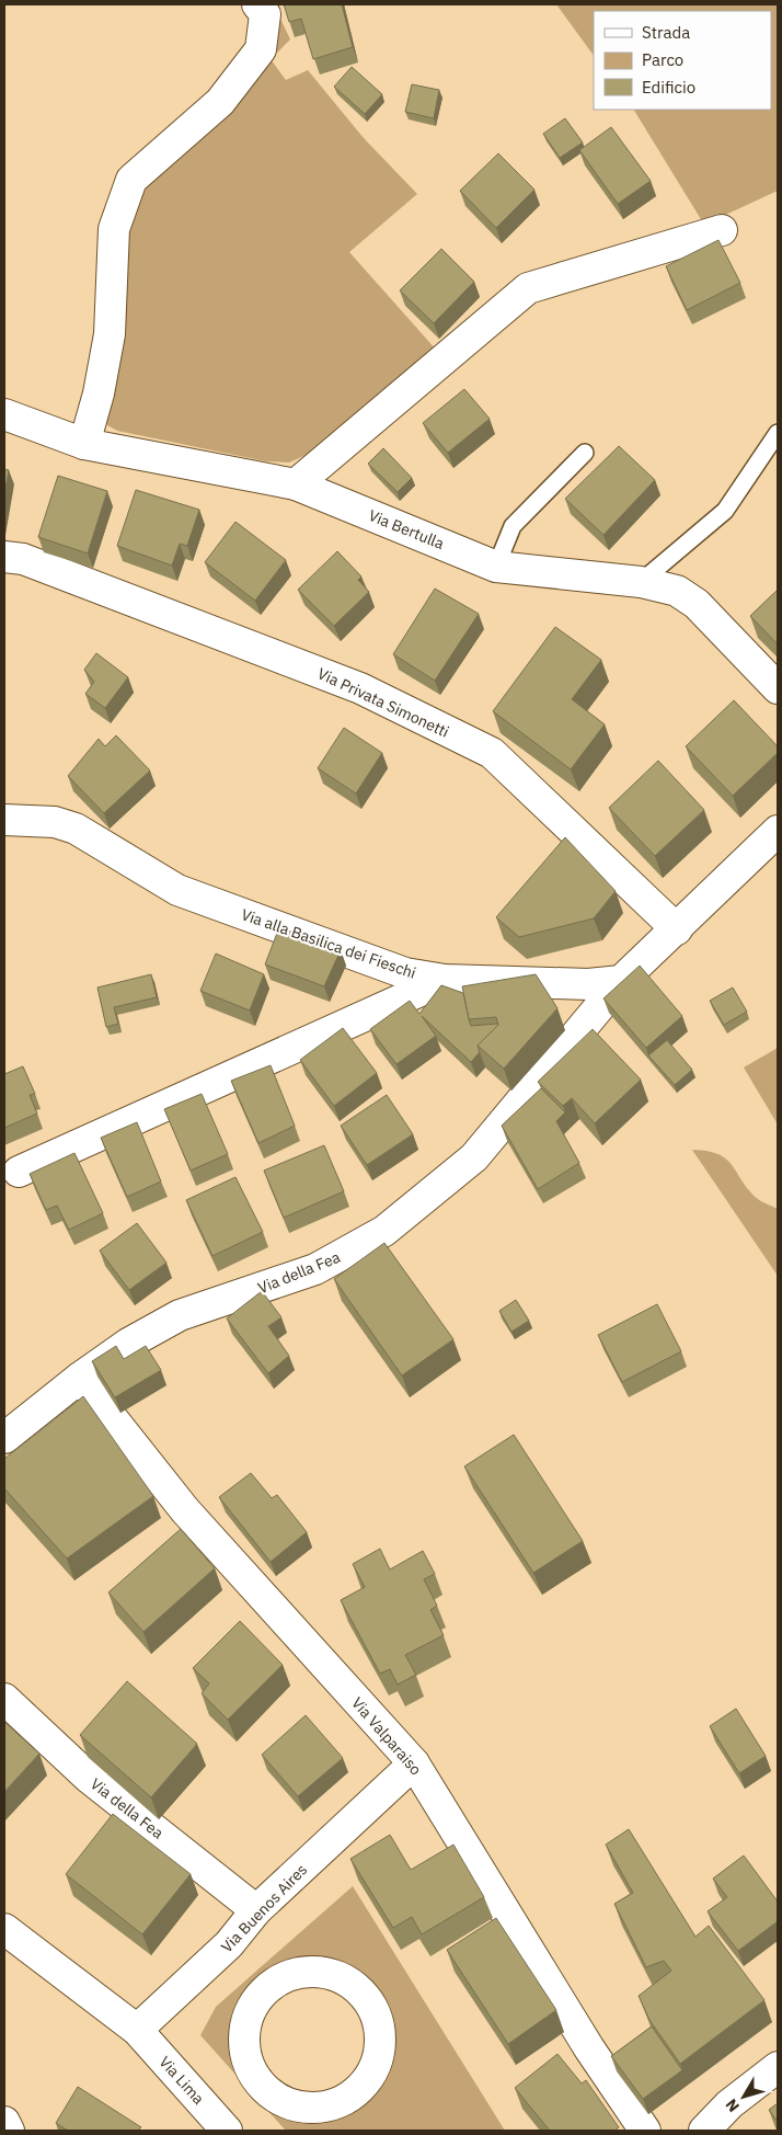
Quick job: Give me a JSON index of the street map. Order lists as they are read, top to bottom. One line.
{"streets":{"street":["Via Bertulla","Via Privata Simonetti","Via alla Basilica dei Fieschi","Via della Fea","Via Valparaiso","Via Buenos Aires","Via Lima"]},"crossings":[["Via alla Basilica dei Fieschi","Via della Fea"],["Via della Fea","Via Valparaiso"],["Via della Fea","Via Buenos Aires"],["Via Valparaiso","Via Buenos Aires"],["Via Buenos Aires","Via Lima"]],"legend":["Strada","Parco","Edificio"],"north":"bottom left"}
